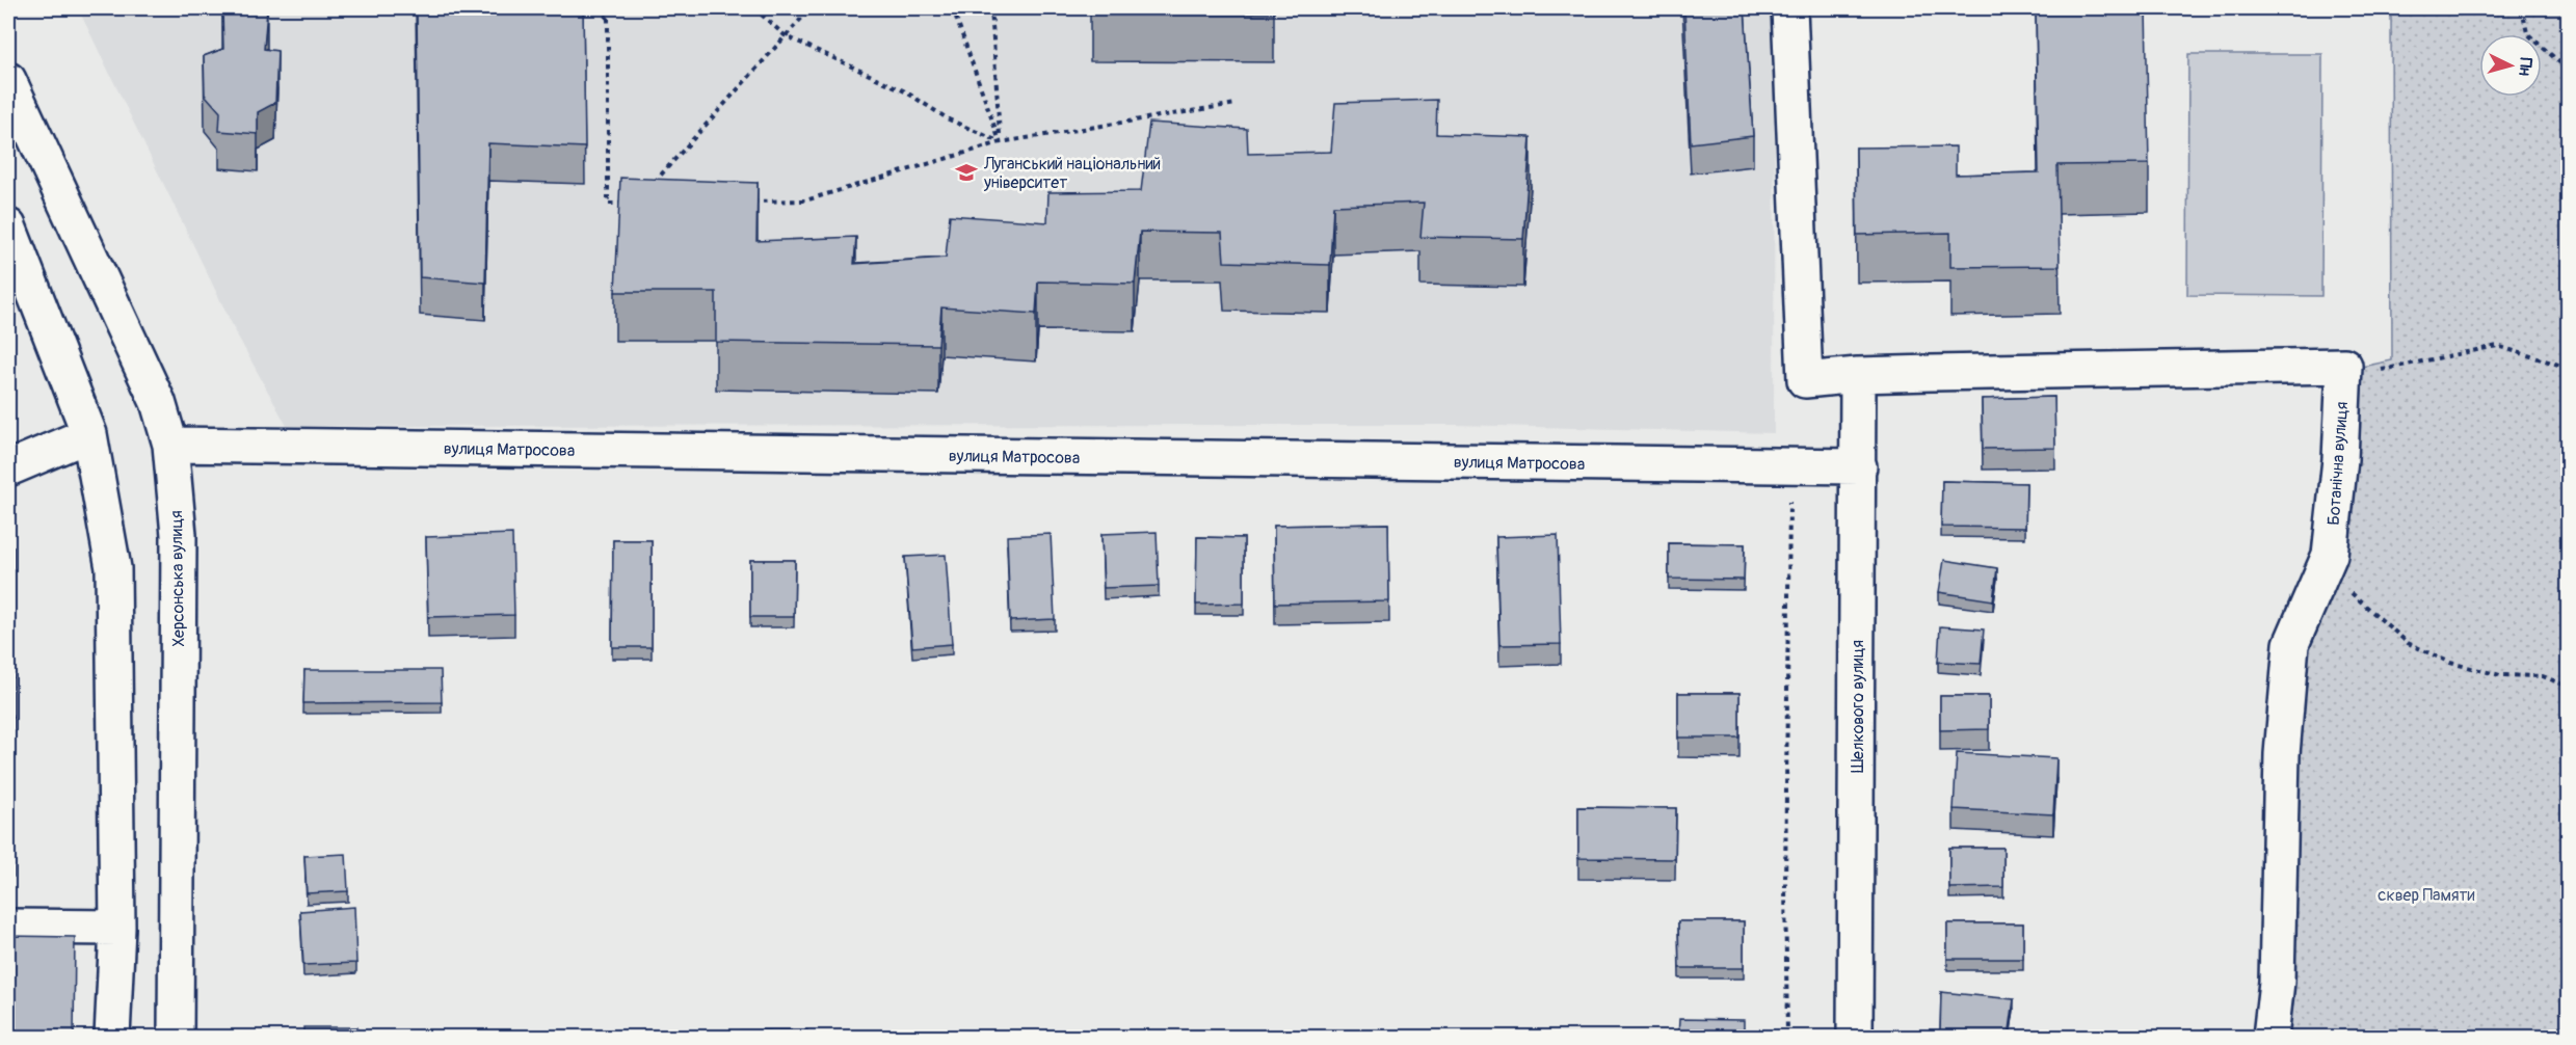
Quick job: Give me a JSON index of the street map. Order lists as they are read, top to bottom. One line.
{"streets":{"street":["вулиця Матросова","Ботанічна вулиця","Херсонська вулиця","Шелкового вулиця"]},"crossings":[["вулиця Матросова","Херсонська вулиця"],["вулиця Матросова","Шелкового вулиця"],["Ботанічна вулиця","Шелкового вулиця"]],"parks":["сквер Памяти"],"places":{"school or university":["Луганський національний університет"]},"north":"right"}
